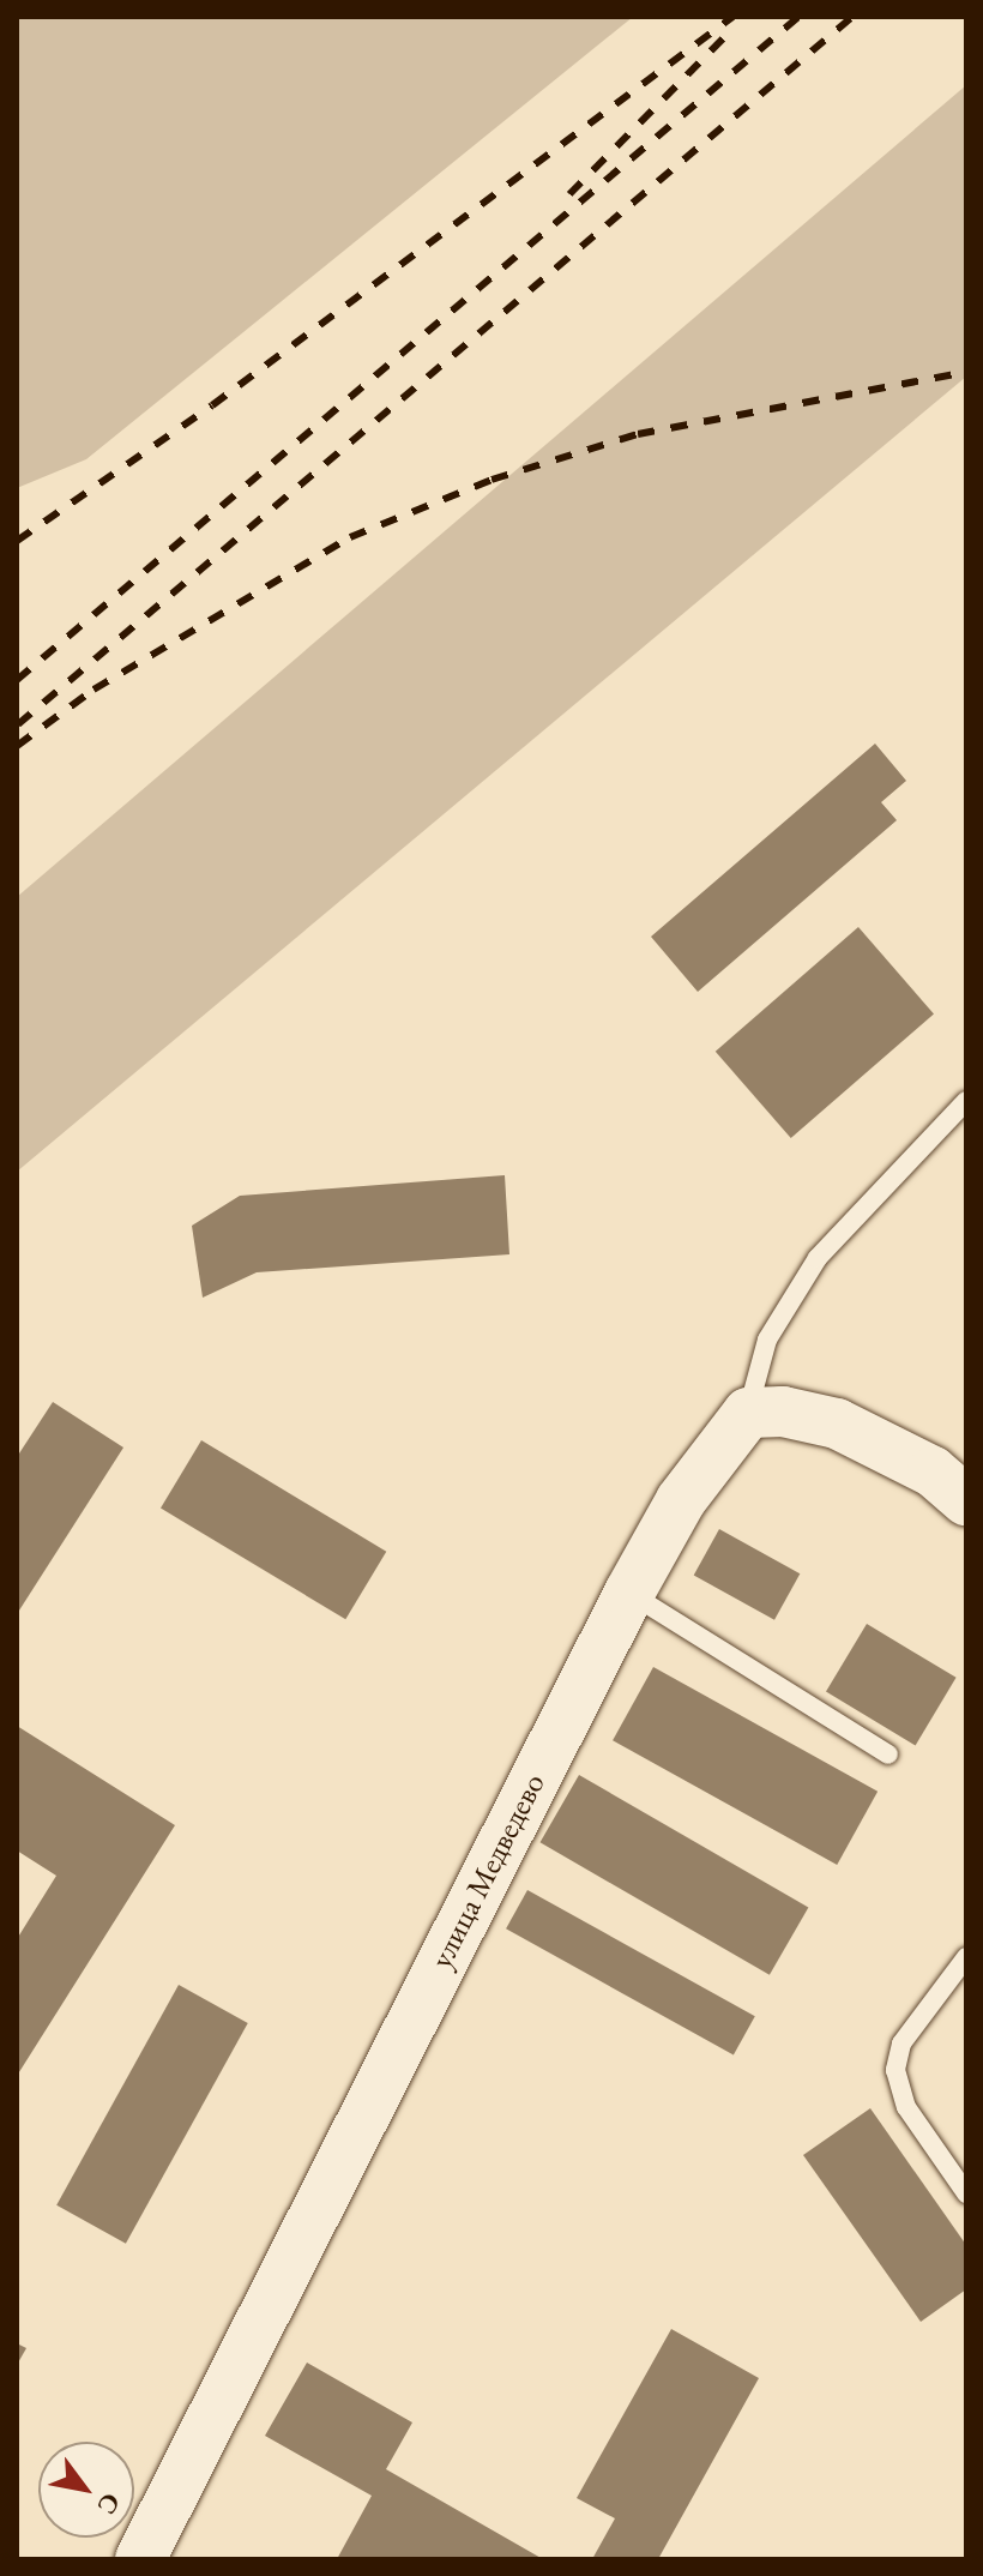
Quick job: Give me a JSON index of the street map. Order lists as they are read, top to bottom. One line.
{"streets":{"street":["улица Медведево"]},"north":"bottom right"}
